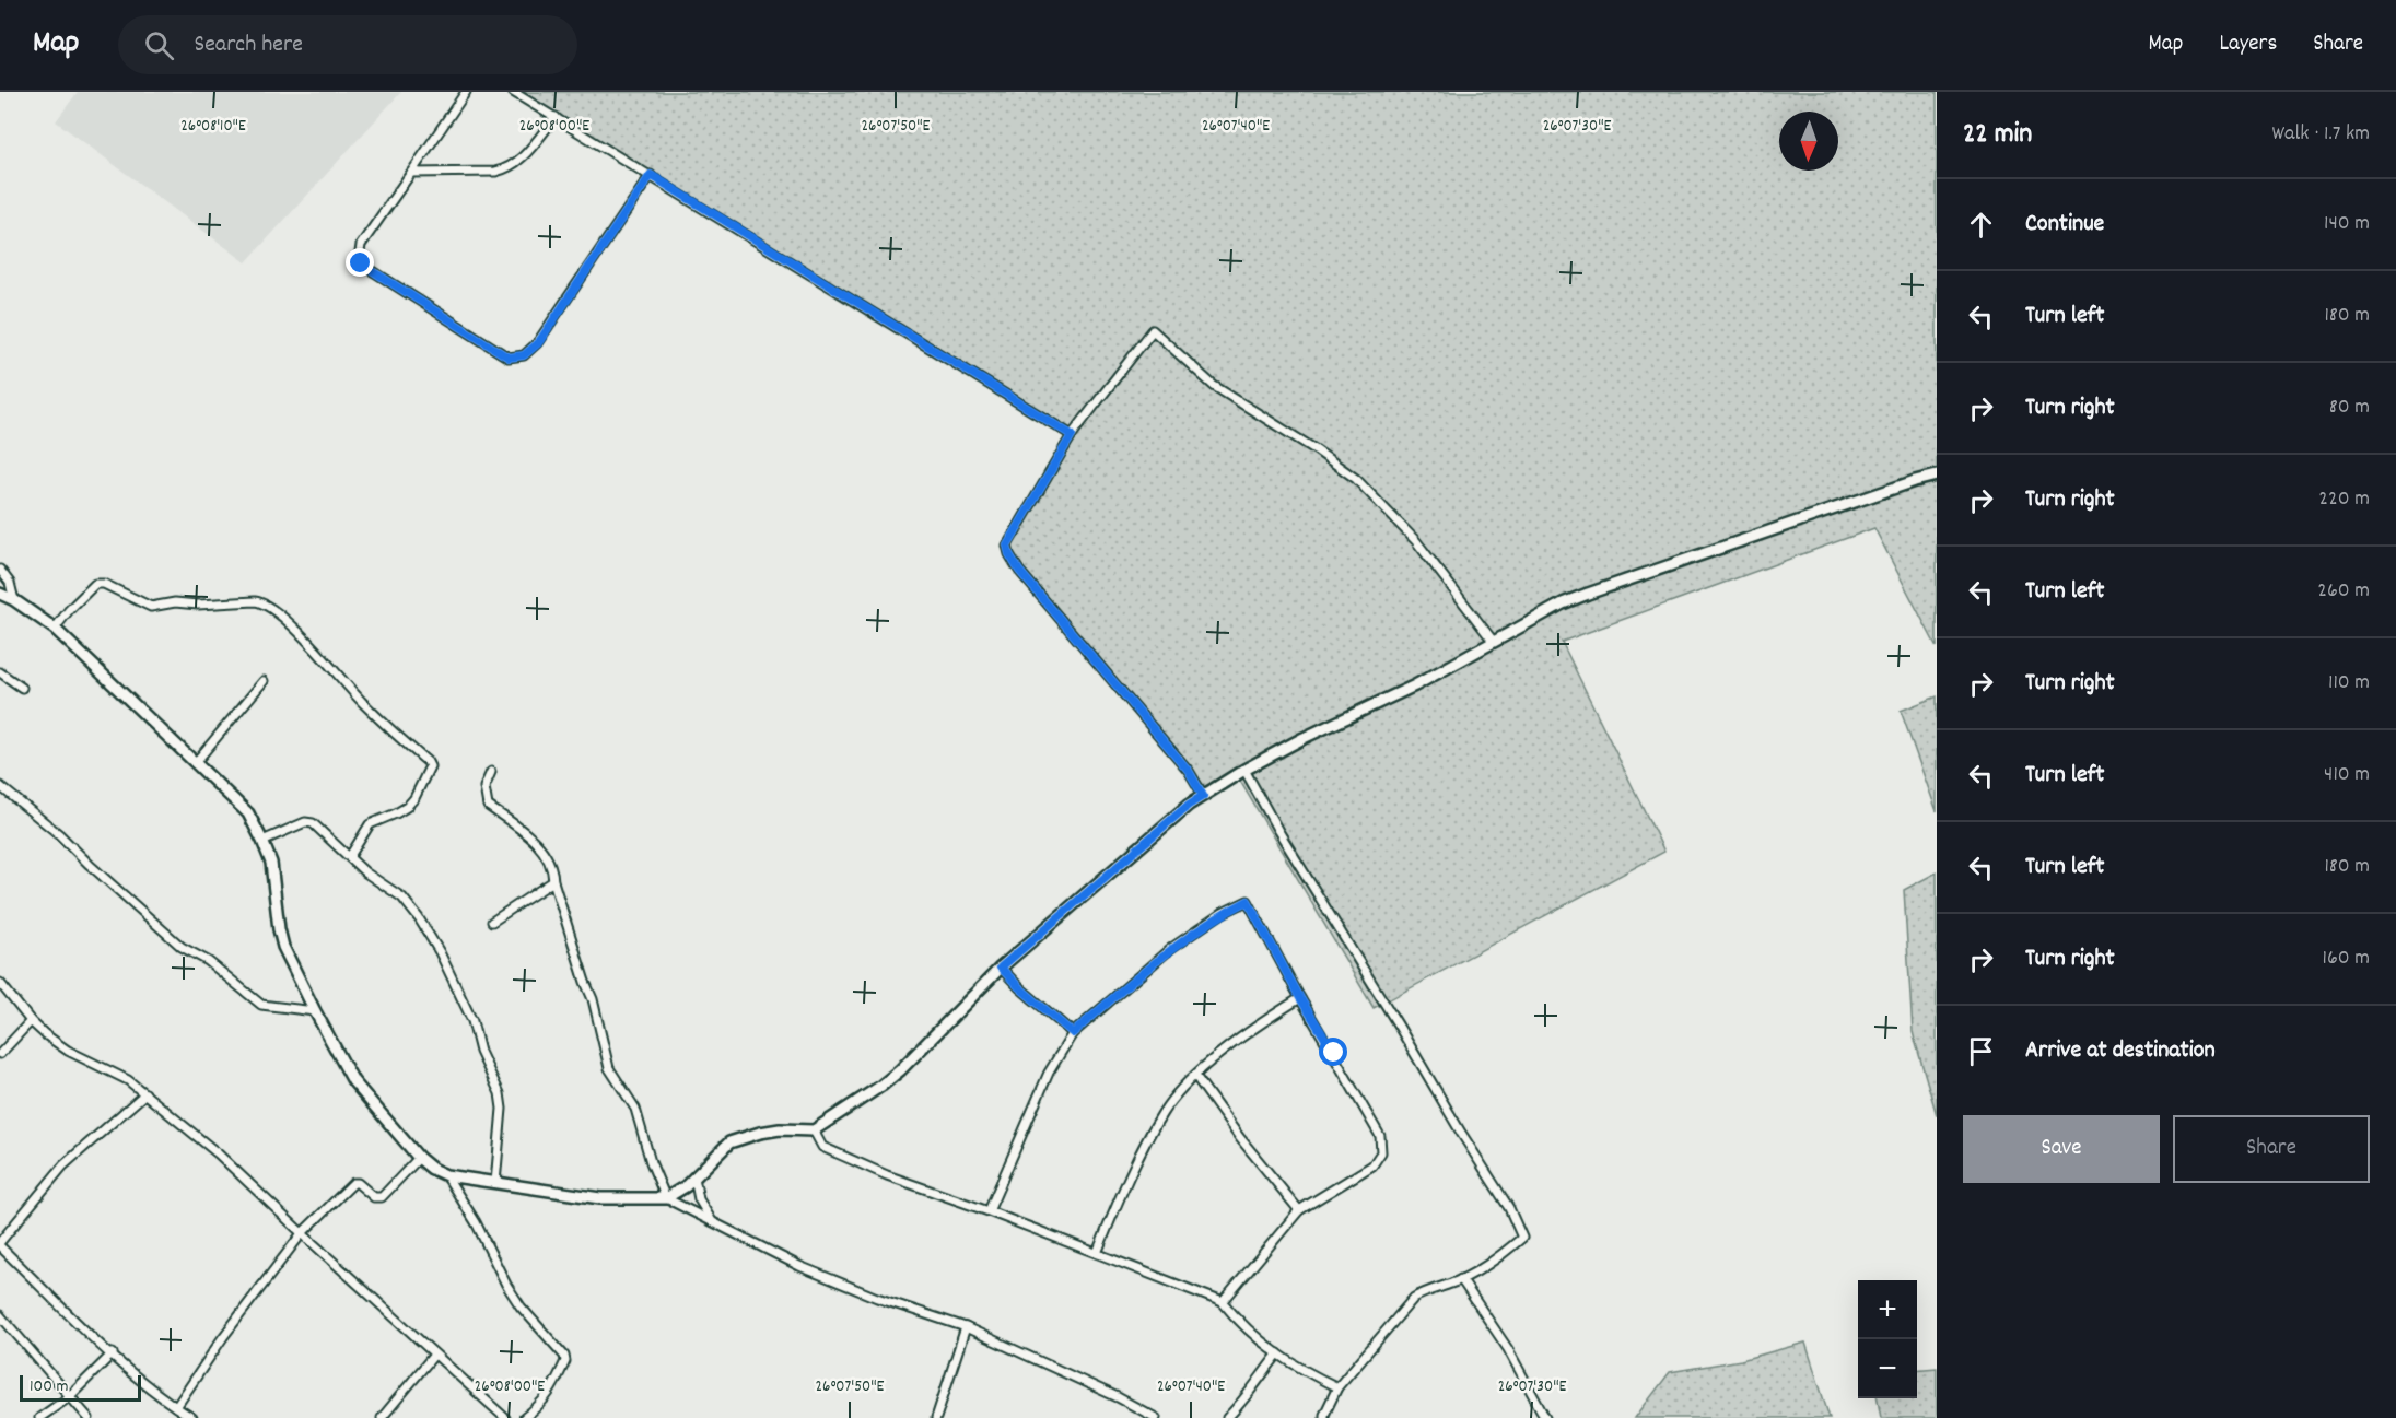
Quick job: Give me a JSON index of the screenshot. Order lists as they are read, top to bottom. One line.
{"scale_bar":"100 m","north":"bottom","page":{"header":"Map","search":"Search here","nav":["Map","Layers","Share"],"heading":["22 min","Walk · 1.7 km"],"list":[["Continue","140 m"],["Turn left","180 m"],["Turn right","80 m"],["Turn right","220 m"],["Turn left","260 m"],["Turn right","110 m"],["Turn left","410 m"],["Turn left","180 m"],["Turn right","160 m"],"Arrive at destination"],"buttons":["Save","Share"],"map_buttons":["+","−"],"scale":"100 m"},"coordinates":["26°08'10\"E","26°08'00\"E","26°07'50\"E","26°07'40\"E","26°07'30\"E"]}
